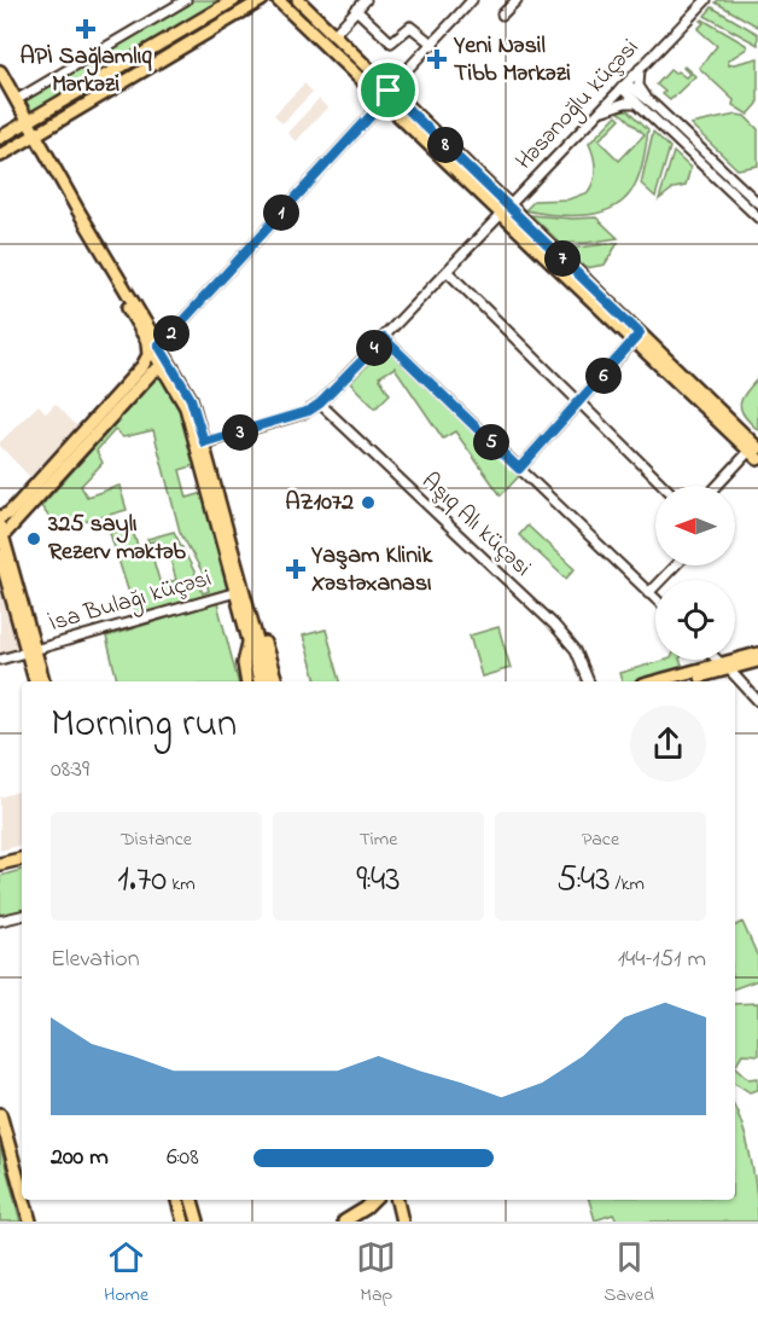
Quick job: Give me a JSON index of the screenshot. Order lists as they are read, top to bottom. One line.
{"streets":{"street":["Həsənoğlu küçəsi","Aşıq Alı küçəsi","İsa Bulağı küçəsi"]},"places":{"health":["APİ Sağlamlıq Mərkəzi","Yeni Nəsil Tibb Mərkəzi","Yaşam Klinik Xəstəxanası"],"other":["AZ1072","325 saylı Rezerv məktəb"]},"north":"left","page":{"pins":["8","1","7","2","4","6","3","5"],"heading":["Morning run","08:39"],"stats":[["Distance","1.70 km"],["Time","9:43"],["Pace","5:43 /km"]],"chart":["Elevation","144–151 m"],"list":[{"name":"200 m","note":"6:08"}],"tabs":["Home","Map","Saved"]}}
